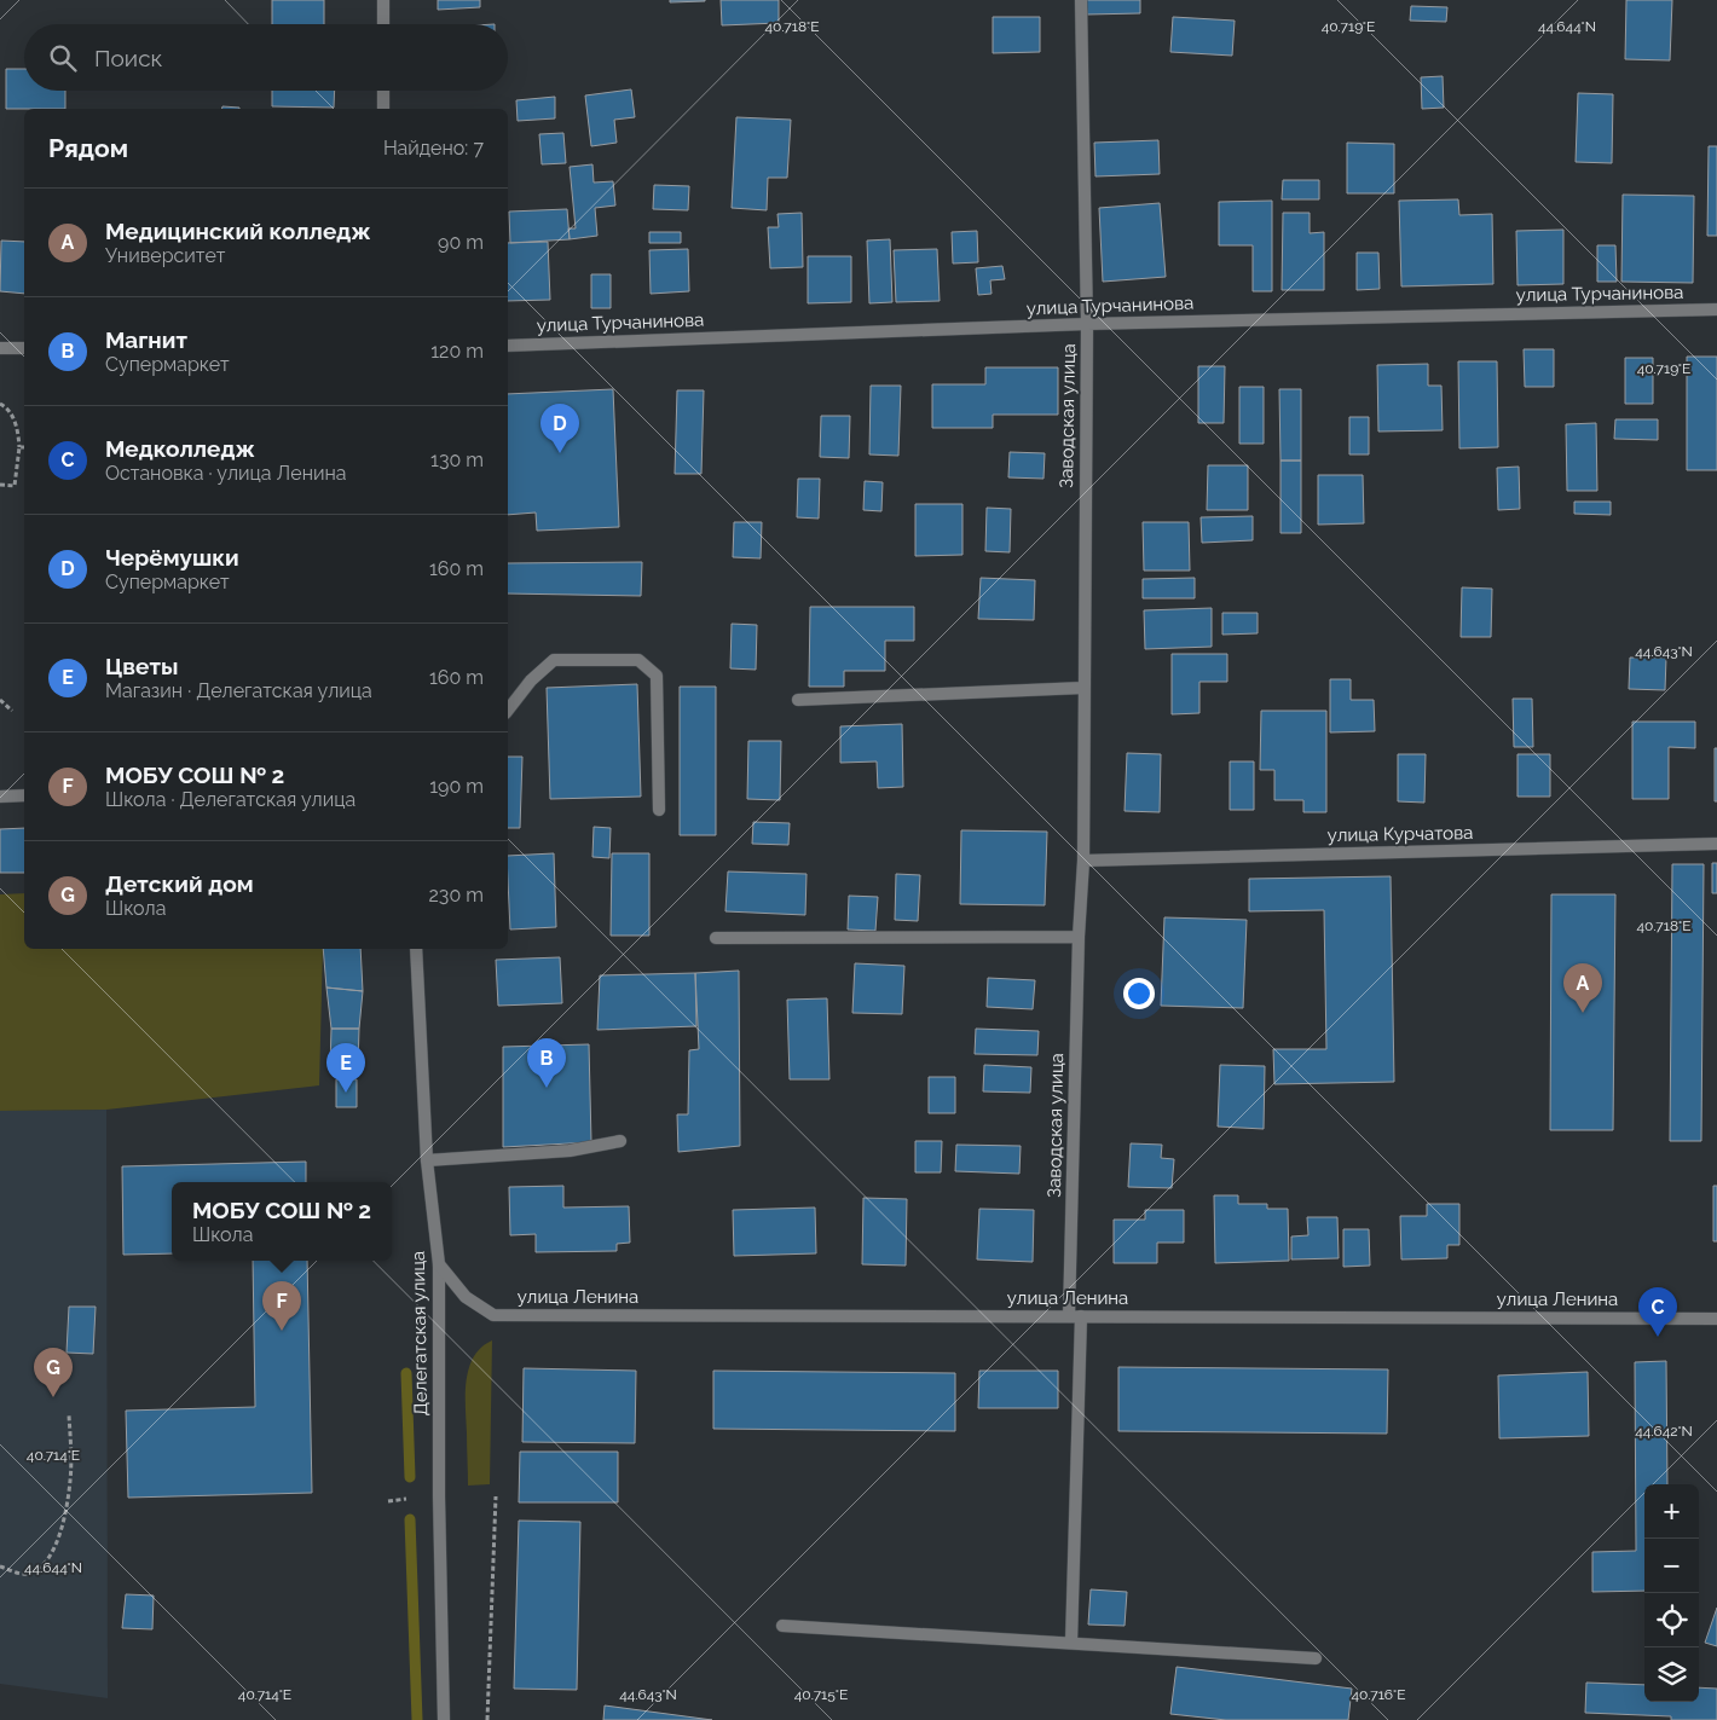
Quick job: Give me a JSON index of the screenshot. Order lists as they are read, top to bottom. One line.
{"streets":{"street":["улица Турчанинова","Заводская улица","улица Курчатова","улица Ленина","Делегатская улица"]},"crossings":[["улица Турчанинова","Заводская улица"],["Заводская улица","улица Курчатова"],["Заводская улица","улица Ленина"],["улица Ленина","Делегатская улица"]],"page":{"search":"Поиск","heading":["Рядом","Найдено: 7"],"list":[{"mark":"A","name":"Медицинский колледж","note":"Университет","value":"90 m"},{"mark":"B","name":"Магнит","note":"Супермаркет","value":"120 m"},{"mark":"C","name":"Медколледж","note":"Остановка · улица Ленина","value":"130 m"},{"mark":"D","name":"Черёмушки","note":"Супермаркет","value":"160 m"},{"mark":"E","name":"Цветы","note":"Магазин · Делегатская улица","value":"160 m"},{"mark":"F","name":"МОБУ СОШ № 2","note":"Школа · Делегатская улица","value":"190 m"},{"mark":"G","name":"Детский дом","note":"Школа","value":"230 m"}],"pins":["D","A","B","E","F","C","G"],"popup":["МОБУ СОШ № 2","Школа"],"map_buttons":["+","−"]},"coordinates":["40.718°E","40.719°E","44.644°N","44.643°N","44.642°N","40.714°E","40.715°E","40.716°E"]}
